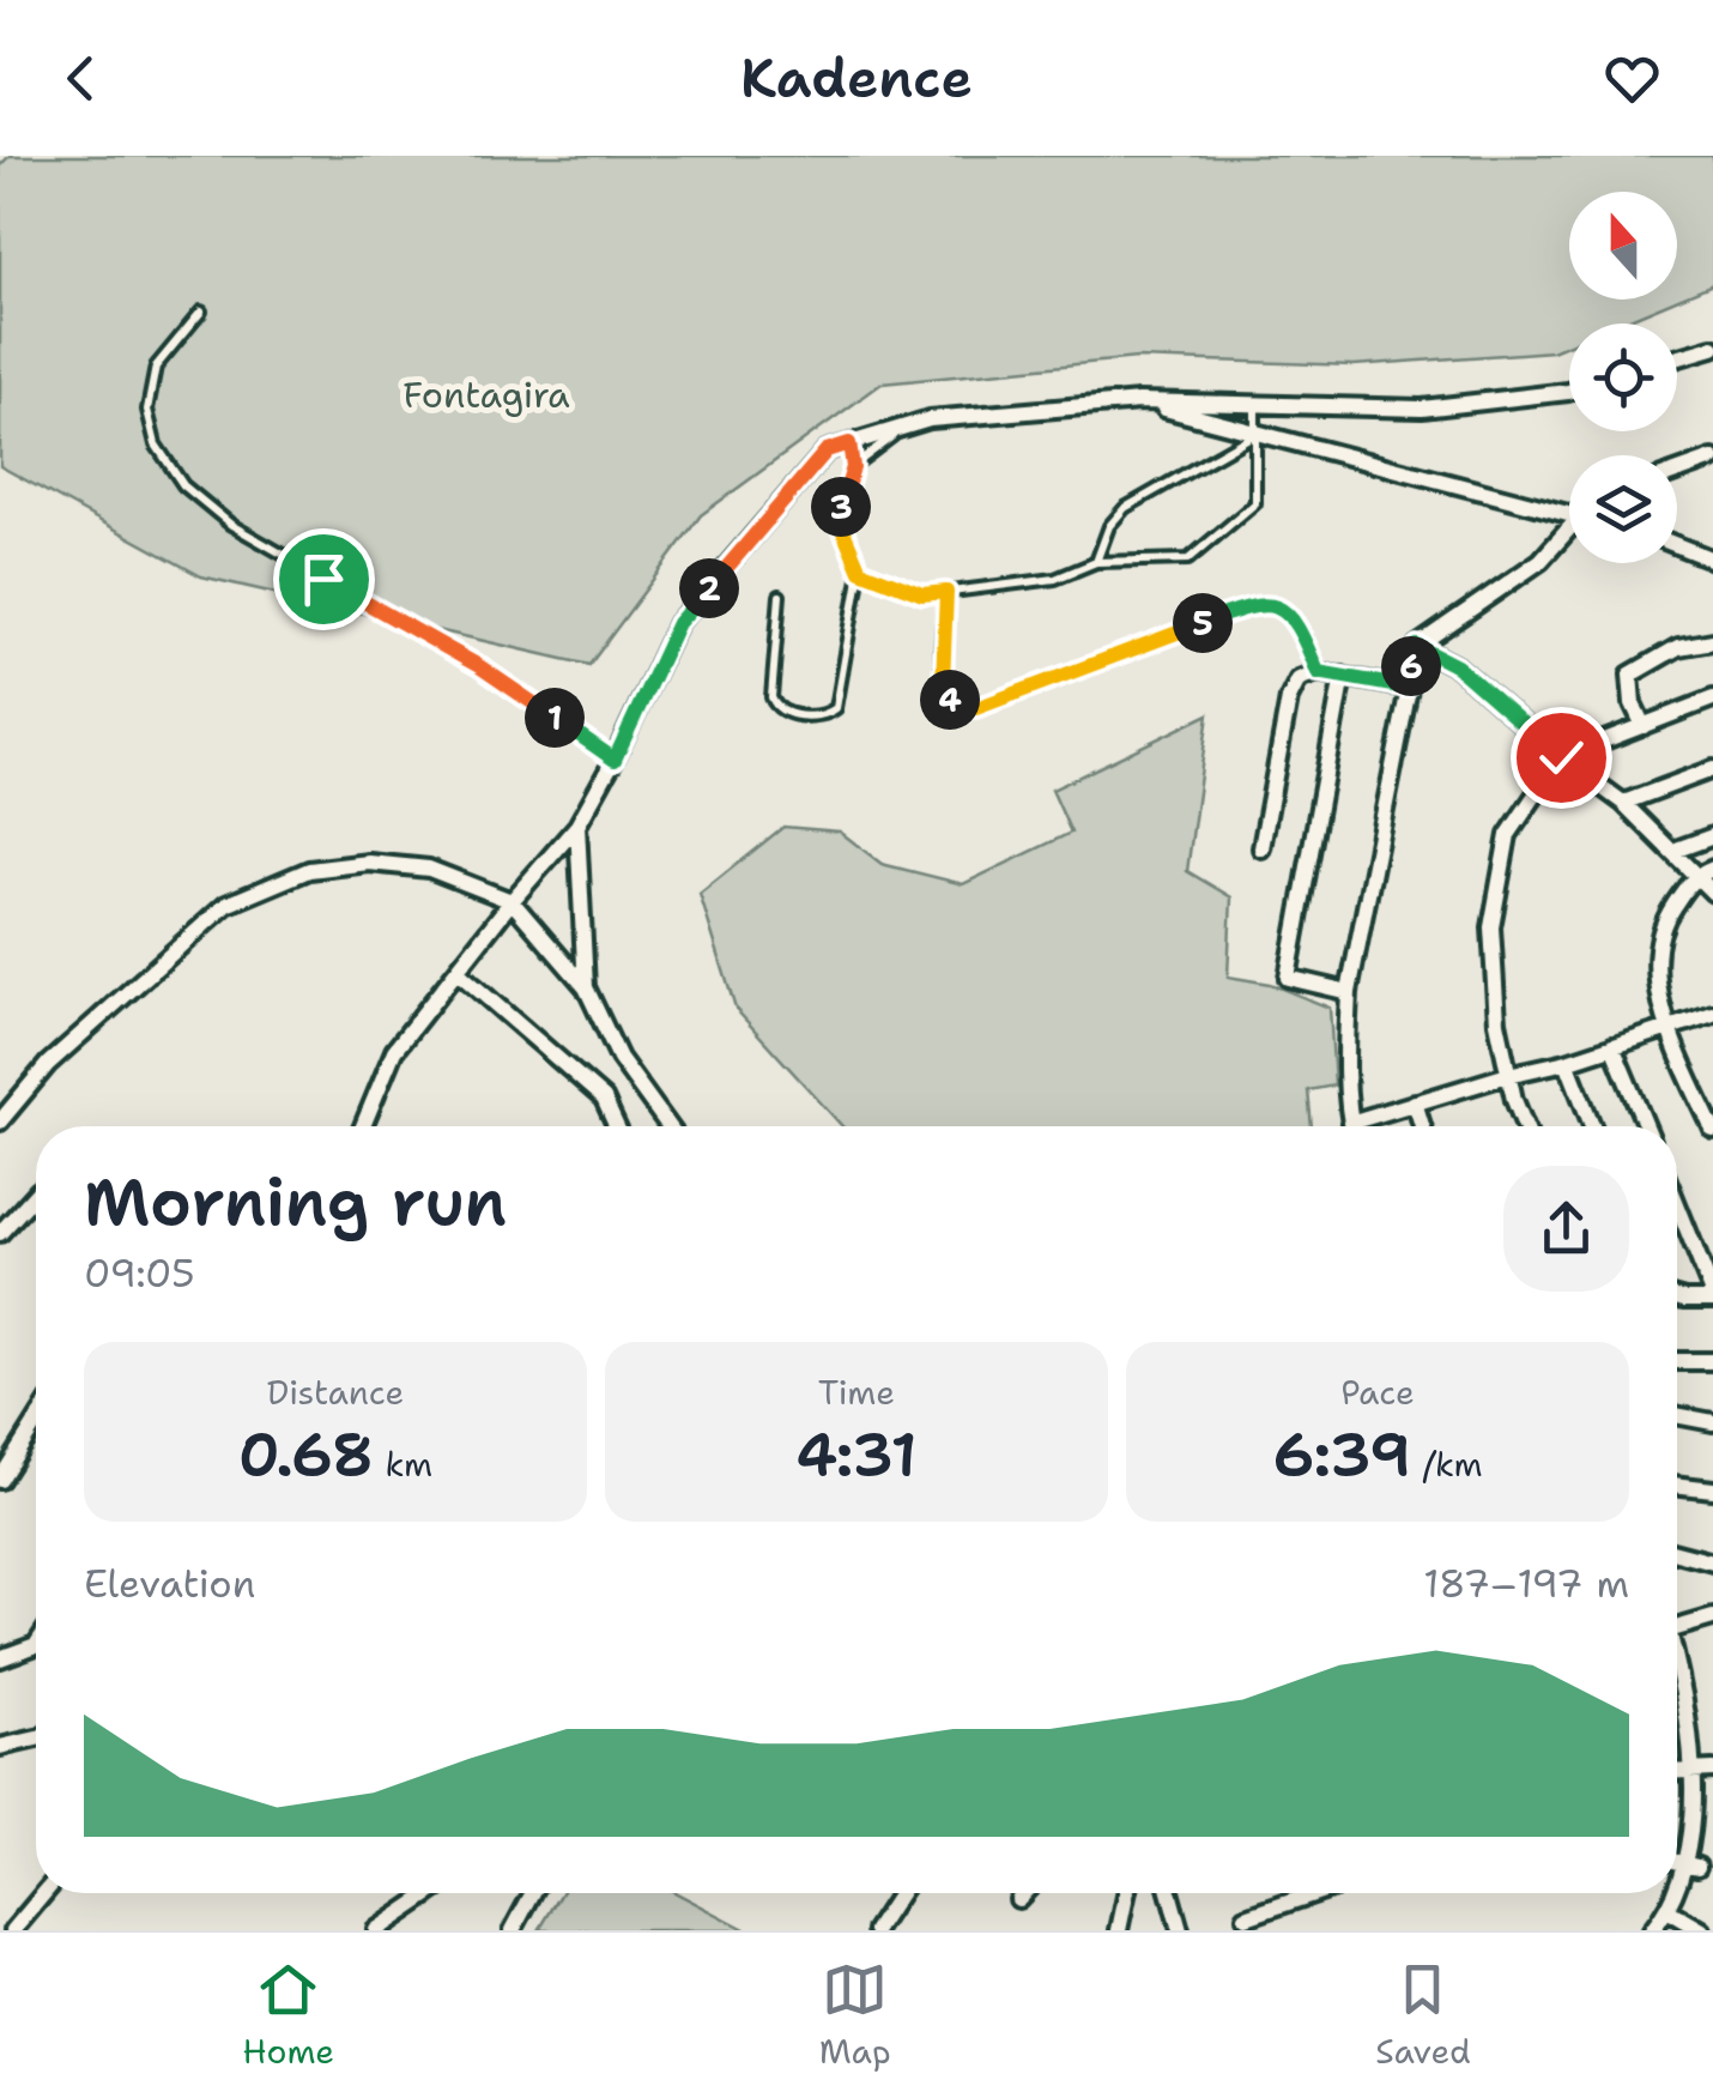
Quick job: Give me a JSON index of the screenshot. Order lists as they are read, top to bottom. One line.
{"parks":["Fontagira"],"north":"top","page":{"header":"Kadence","pins":["3","2","5","6","4","1"],"heading":["Morning run","09:05"],"stats":[["Distance","0.68 km"],["Time","4:31"],["Pace","6:39 /km"]],"chart":["Elevation","187–197 m"],"tabs":["Home","Map","Saved"]}}
